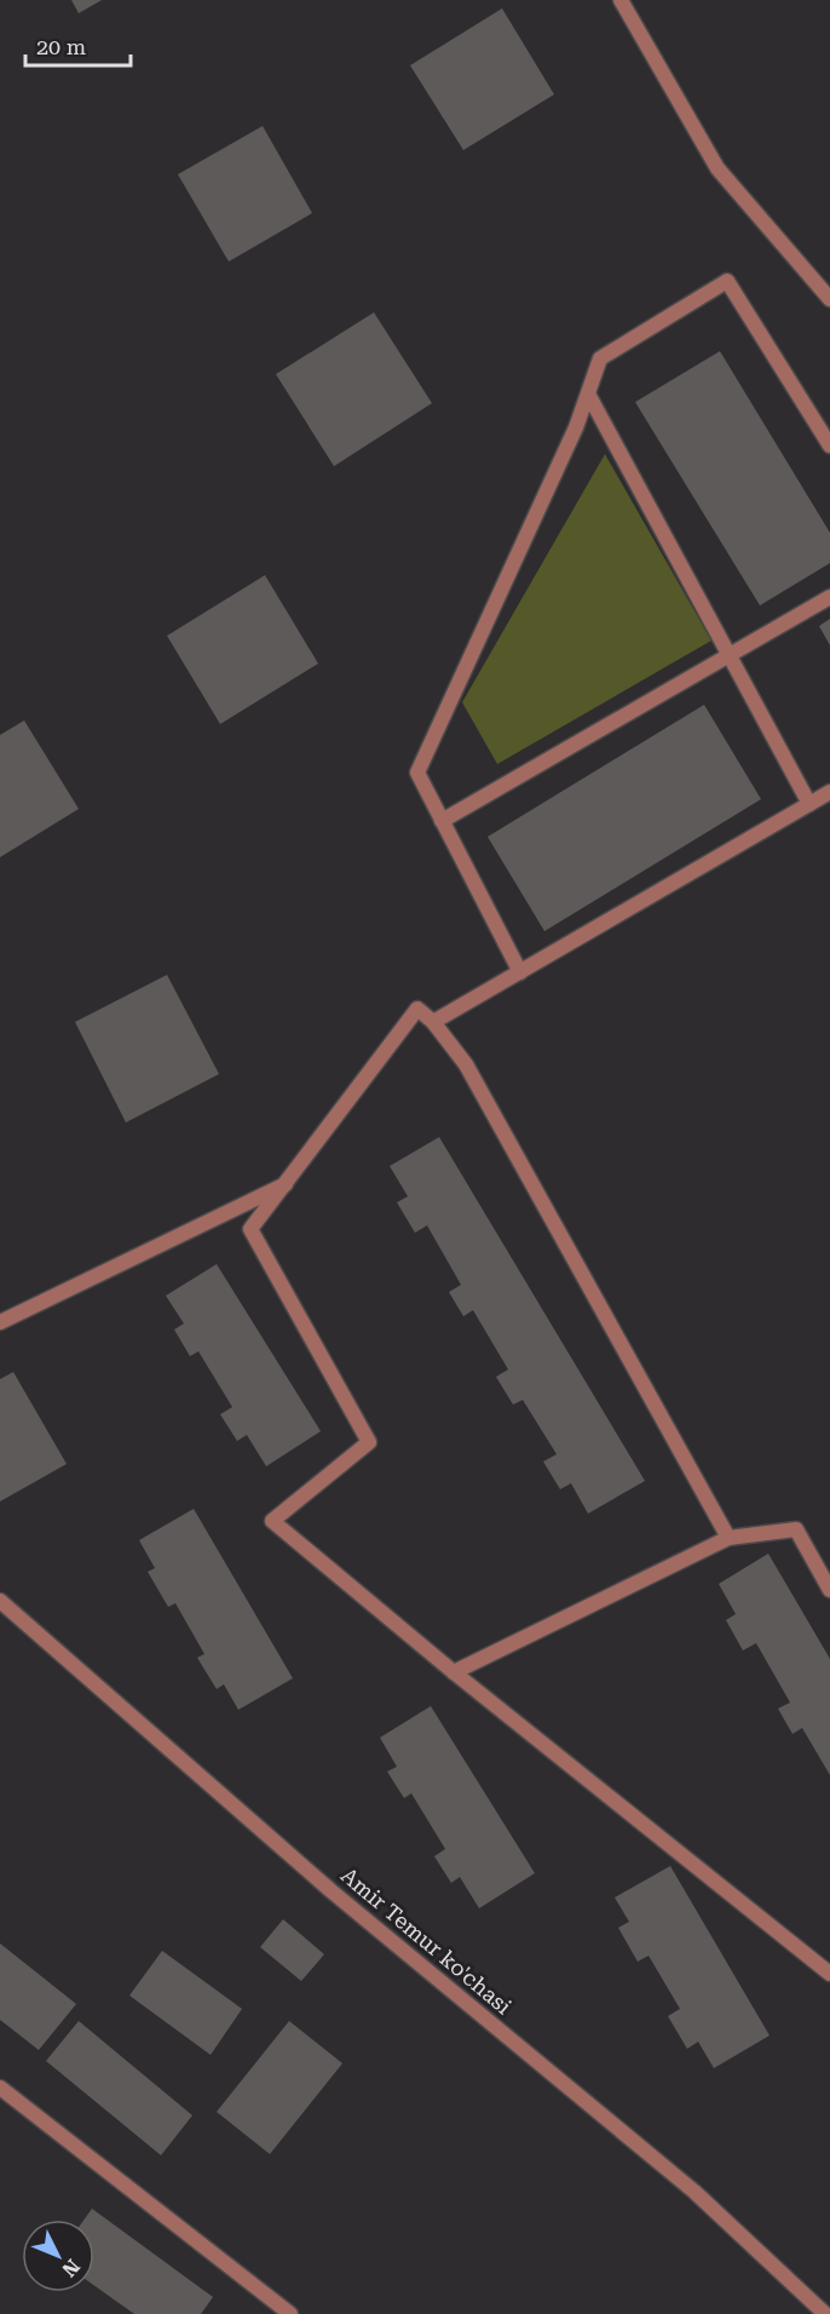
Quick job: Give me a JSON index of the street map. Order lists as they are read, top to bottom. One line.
{"streets":{"street":["Amir Temur ko'chasi"]},"scale_bar":"20 m","north":"bottom right"}
